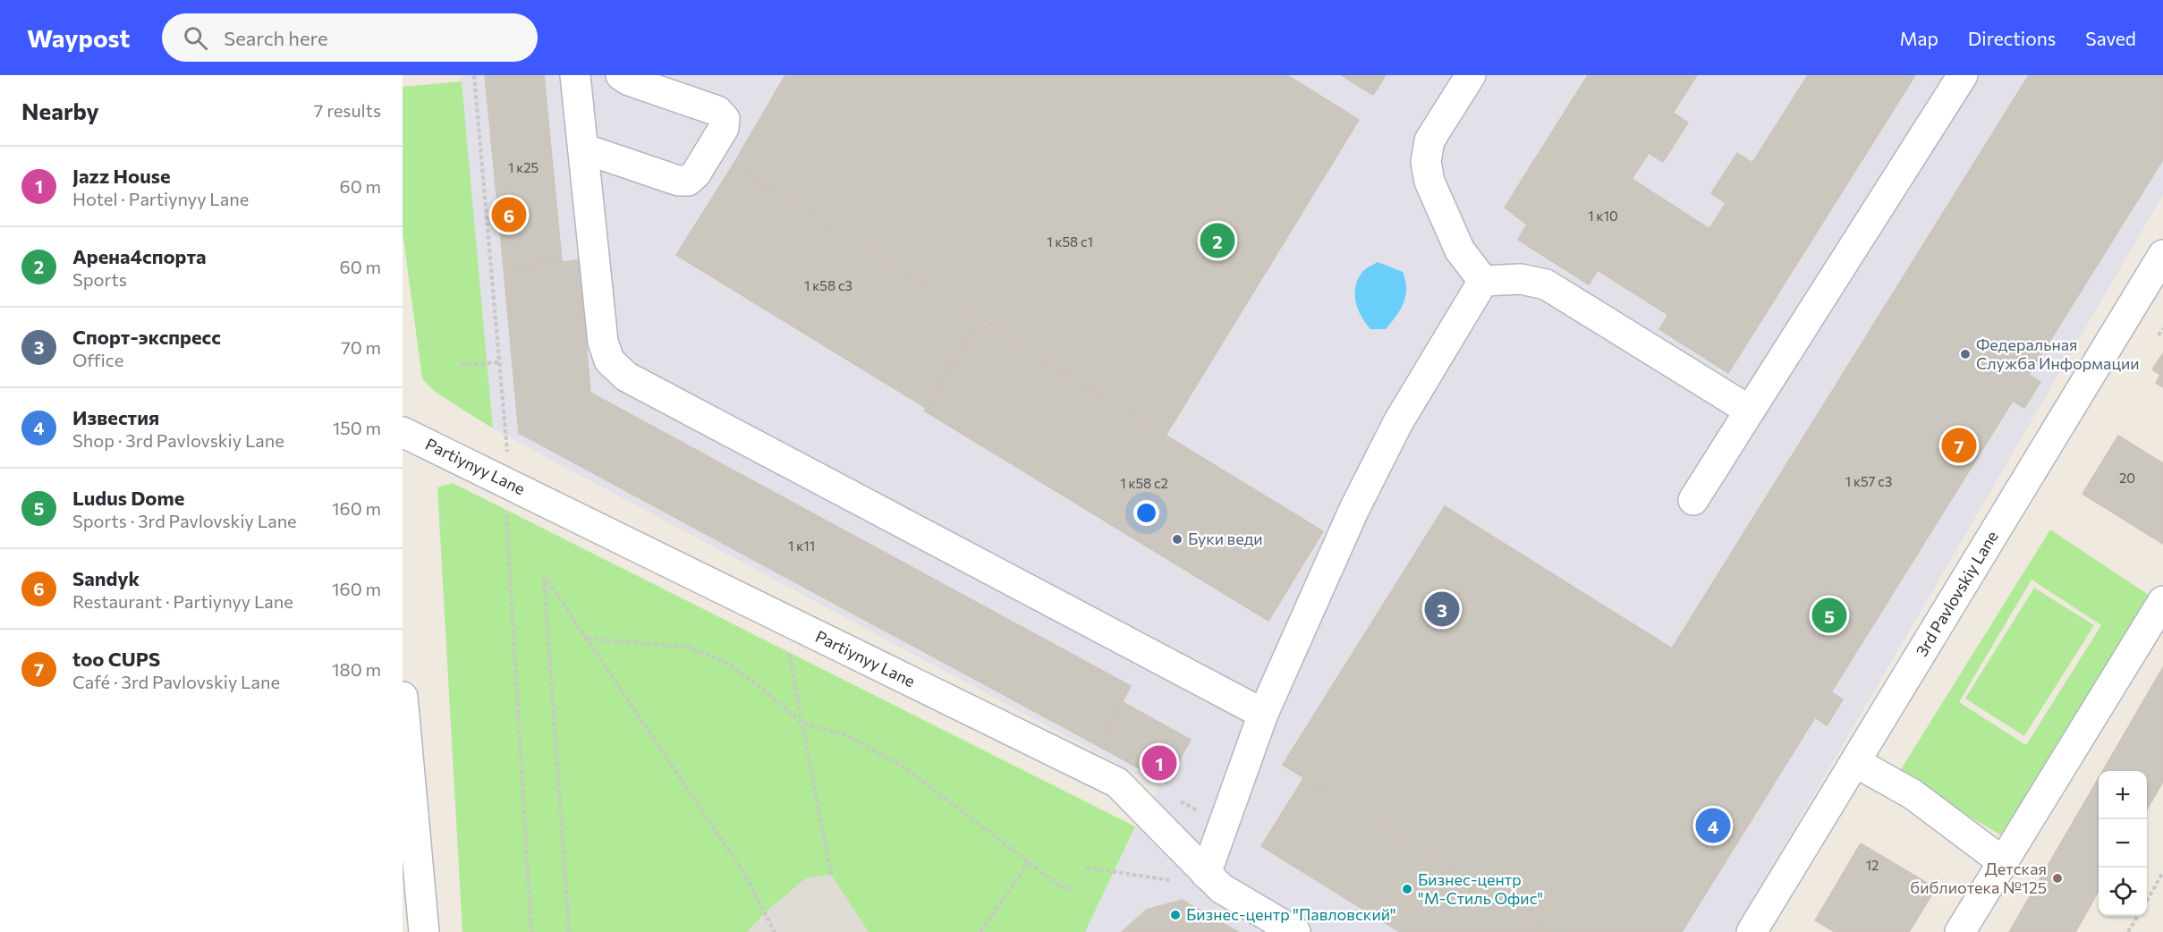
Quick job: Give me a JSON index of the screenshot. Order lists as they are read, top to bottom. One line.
{"streets":{"street":["Partiynyy Lane","3rd Pavlovskiy Lane"]},"places":["Федеральная Служба Информации","Буки веди","Детская библиотека №125","Бизнес-центр \"М-Стиль Офис\"","Бизнес-центр \"Павловский\""],"house_numbers":["1 к25","1 к10","1 к58 c1","1 к58 с3","20","1 к57 с3","1 к58 с2","1 к11","12"],"page":{"header":"Waypost","search":"Search here","nav":["Map","Directions","Saved"],"heading":["Nearby","7 results"],"list":[{"mark":"1","name":"Jazz House","note":"Hotel · Partiynyy Lane","value":"60 m"},{"mark":"2","name":"Арена4спорта","note":"Sports","value":"60 m"},{"mark":"3","name":"Спорт-экспресс","note":"Office","value":"70 m"},{"mark":"4","name":"Известия","note":"Shop · 3rd Pavlovskiy Lane","value":"150 m"},{"mark":"5","name":"Ludus Dome","note":"Sports · 3rd Pavlovskiy Lane","value":"160 m"},{"mark":"6","name":"Sandyk","note":"Restaurant · Partiynyy Lane","value":"160 m"},{"mark":"7","name":"too CUPS","note":"Café · 3rd Pavlovskiy Lane","value":"180 m"}],"pins":["6","2","7","3","5","1","4"],"map_buttons":["+","−"]}}
